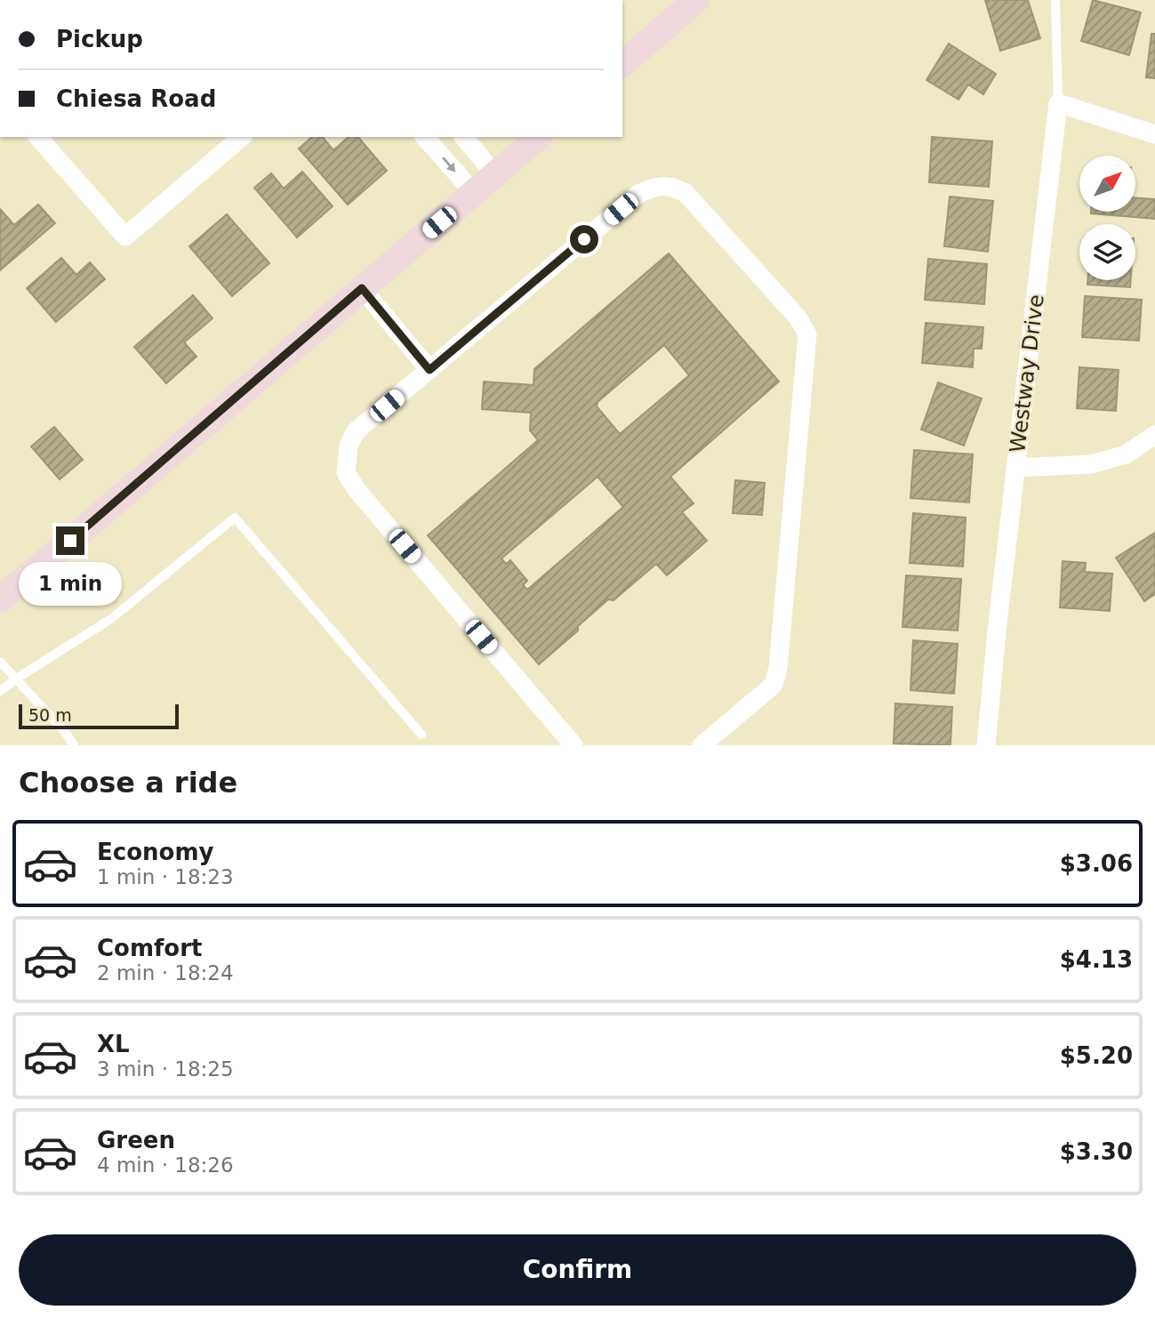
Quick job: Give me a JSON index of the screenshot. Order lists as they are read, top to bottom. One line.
{"streets":{"street":["Westway Drive"]},"scale_bar":"50 m","north":"top right","page":{"banner":["Pickup","Chiesa Road"],"bubble":"1 min","scale":"50 m","heading":"Choose a ride","list":[{"name":"Economy","note":"1 min · 18:23","value":"$3.06"},{"name":"Comfort","note":"2 min · 18:24","value":"$4.13"},{"name":"XL","note":"3 min · 18:25","value":"$5.20"},{"name":"Green","note":"4 min · 18:26","value":"$3.30"}],"buttons":"Confirm"}}
